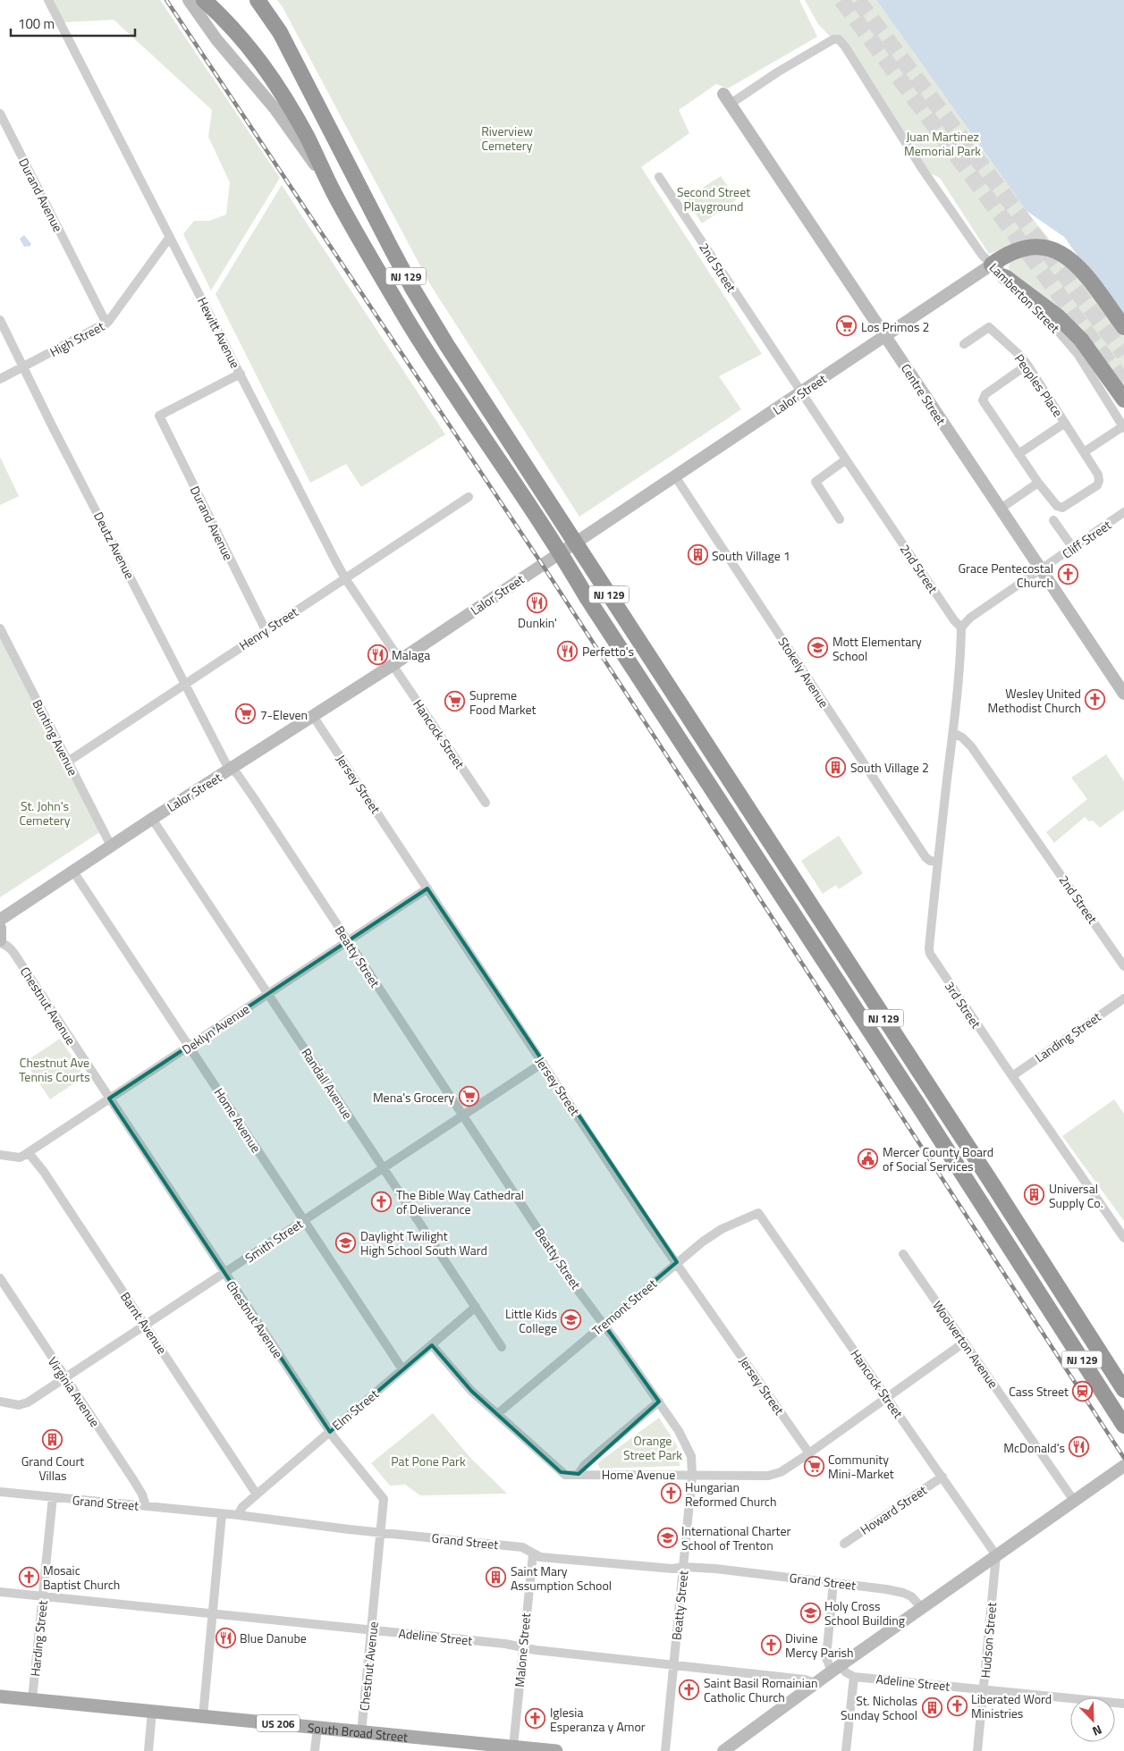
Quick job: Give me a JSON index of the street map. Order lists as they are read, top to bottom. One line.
{"streets":{"highway":["NJ 129"],"main road":["US 206","South Broad Street"],"street":["Durand Avenue","2nd Street","Lamberton Street","Hewitt Avenue","High Street","Peoples Place","Lalor Street","Centre Street","Cliff Street","Deutz Avenue","Henry Street","Stokely Avenue","Hancock Street","Bunting Avenue","Jersey Street","Beatty Street","3rd Street","Chestnut Avenue","Deklyn Avenue","Landing Street","Randall Avenue","Home Avenue","Smith Street","Tremont Street","Barnt Avenue","Woolverton Avenue","Virginia Avenue","Elm Street","Grand Street","Howard Street","Adeline Street","Harding Street","Hudson Street","Malone Street"]},"crossings":[["Durand Avenue","Hewitt Avenue"],["Durand Avenue","High Street"],["Durand Avenue","Henry Street"],["2nd Street","Lalor Street"],["2nd Street","Cliff Street"],["2nd Street","3rd Street"],["NJ 129","Lalor Street"],["Lamberton Street","Lalor Street"],["Lamberton Street","Centre Street"],["Hewitt Avenue","High Street"],["Hewitt Avenue","Lalor Street"],["Hewitt Avenue","Henry Street"],["Hewitt Avenue","Hancock Street"],["High Street","Deutz Avenue"],["Lalor Street","Centre Street"],["Lalor Street","Deutz Avenue"],["Lalor Street","Stokely Avenue"],["Lalor Street","Hancock Street"],["Lalor Street","Bunting Avenue"],["Lalor Street","Jersey Street"],["Lalor Street","Beatty Street"],["Lalor Street","Randall Avenue"],["Lalor Street","Home Avenue"],["Centre Street","Cliff Street"],["Deutz Avenue","Henry Street"],["Deutz Avenue","Beatty Street"],["Henry Street","Bunting Avenue"],["Stokely Avenue","3rd Street"],["Hancock Street","Home Avenue"],["Hancock Street","Tremont Street"],["Hancock Street","Howard Street"],["Hancock Street","Hudson Street"],["Jersey Street","Deklyn Avenue"],["Jersey Street","Home Avenue"],["Jersey Street","Smith Street"],["Jersey Street","Tremont Street"],["Beatty Street","Deklyn Avenue"],["Beatty Street","Home Avenue"],["Beatty Street","Smith Street"],["Beatty Street","Tremont Street"],["Beatty Street","Grand Street"],["Beatty Street","Adeline Street"],["3rd Street","Landing Street"],["Chestnut Avenue","Deklyn Avenue"],["Chestnut Avenue","Smith Street"],["Chestnut Avenue","Elm Street"],["Chestnut Avenue","Grand Street"],["Chestnut Avenue","Adeline Street"],["Chestnut Avenue","South Broad Street"],["Deklyn Avenue","Randall Avenue"],["Deklyn Avenue","Home Avenue"],["Deklyn Avenue","Barnt Avenue"],["Randall Avenue","Smith Street"],["Randall Avenue","Elm Street"],["Home Avenue","Smith Street"],["Home Avenue","Tremont Street"],["Home Avenue","Woolverton Avenue"],["Home Avenue","Elm Street"],["Smith Street","Barnt Avenue"],["Smith Street","Virginia Avenue"],["Barnt Avenue","Elm Street"],["Virginia Avenue","Grand Street"],["Elm Street","Grand Street"],["Grand Street","Harding Street"],["Grand Street","Malone Street"],["Adeline Street","Harding Street"],["Adeline Street","Hudson Street"],["Adeline Street","Malone Street"],["Harding Street","South Broad Street"],["Malone Street","South Broad Street"]],"parks":["Riverview Cemetery","Juan Martinez Memorial Park","Second Street Playground","St. John's Cemetery","Chestnut Ave Tennis Courts","Orange Street Park","Pat Pone Park"],"places":{"supermarket":["Los Primos 2","Supreme Food Market","7-Eleven","Mena's Grocery","Community Mini-Market"],"building":["South Village 1","South Village 2","Universal Supply Co.","Grand Court Villas","Saint Mary Assumption School","St. Nicholas Sunday School"],"church":["Grace Pentecostal Church","Wesley United Methodist Church","The Bible Way Cathedral of Deliverance","Hungarian Reformed Church","Mosaic Baptist Church","Divine Mercy Parish","Saint Basil Romainian Catholic Church","Liberated Word Ministries","Iglesia Esperanza y Amor"],"restaurant":["Dunkin'","Perfetto's","Malaga","McDonald's","Blue Danube"],"school or university":["Mott Elementary School","Daylight Twilight High School South Ward","Little Kids College","International Charter School of Trenton","Holy Cross School Building"],"public building":["Mercer County Board of Social Services"],"station":["Cass Street"]},"scale_bar":"100 m","north":"bottom right"}
